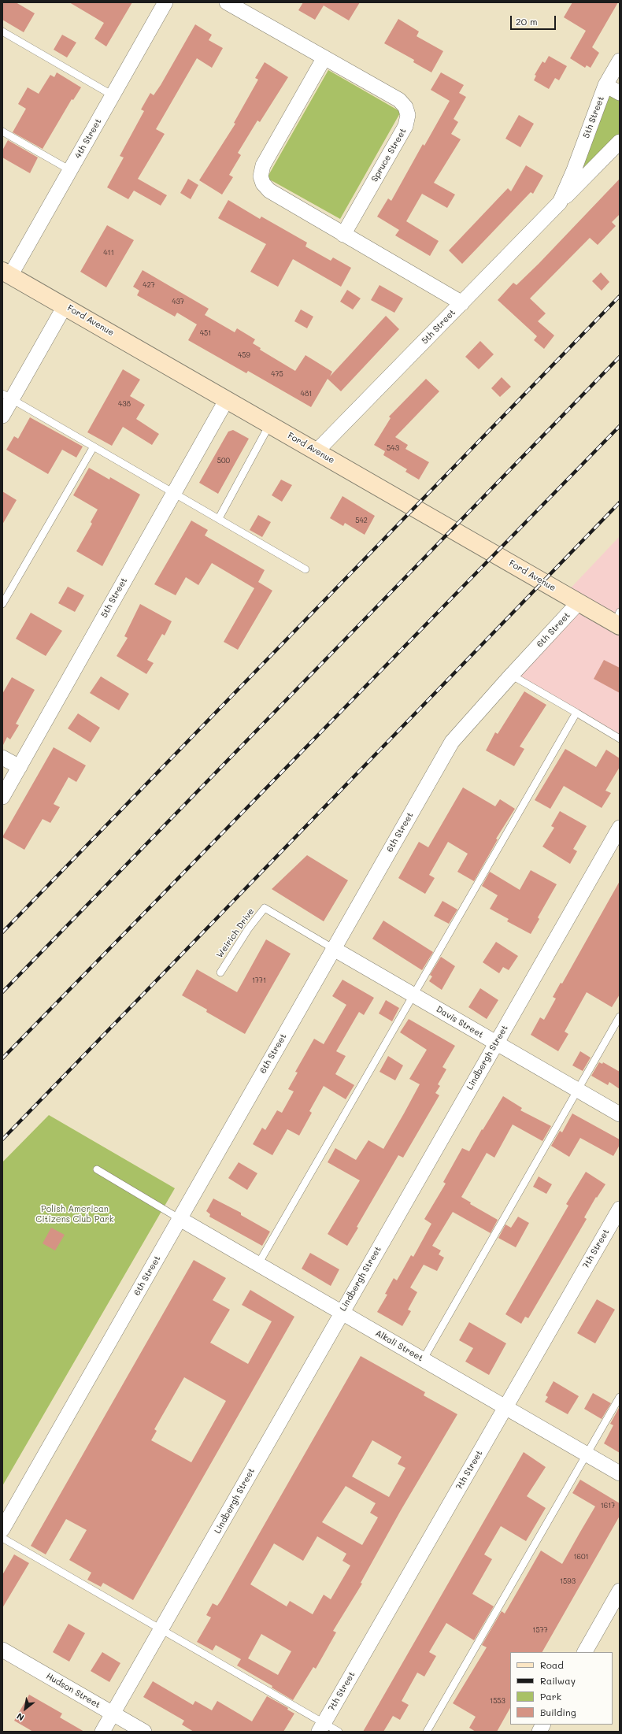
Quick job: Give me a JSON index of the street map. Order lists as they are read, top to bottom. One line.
{"streets":{"main road":["Ford Avenue"],"street":["5th Street","4th Street","Spruce Street","6th Street","Davis Street","Lindbergh Street","7th Street","Alkali Street","Hudson Street"],"lane":["Weirich Drive"]},"crossings":[["5th Street","Ford Avenue"],["4th Street","Ford Avenue"],["Ford Avenue","6th Street"],["6th Street","Weirich Drive"],["6th Street","Davis Street"],["6th Street","Alkali Street"],["Weirich Drive","Davis Street"],["Davis Street","Lindbergh Street"],["Lindbergh Street","Alkali Street"],["Lindbergh Street","Hudson Street"],["7th Street","Alkali Street"]],"parks":["Polish American Citizens Club Park"],"house_numbers":["411","427","437","451","459","475","481","438","543","500","542","1771","1617","1601","1593","1577","1553"],"legend":["Road","Railway","Park","Building"],"scale_bar":"20 m","north":"bottom left"}
